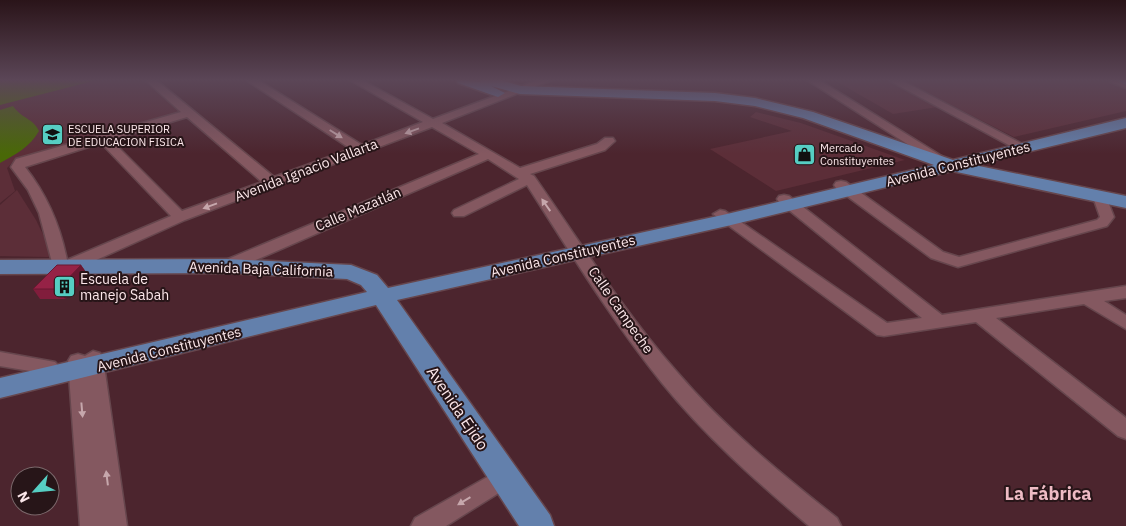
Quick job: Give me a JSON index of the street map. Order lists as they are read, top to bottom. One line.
{"streets":{"main road":["Avenida Constituyentes","Avenida Baja California","Avenida Ejido"],"street":["Avenida Ignacio Vallarta","Calle Mazatlán","Calle Campeche"]},"crossings":[["Avenida Constituyentes","Avenida Baja California"],["Avenida Constituyentes","Calle Campeche"],["Avenida Constituyentes","Avenida Ejido"],["Avenida Ignacio Vallarta","Avenida Baja California"],["Avenida Ignacio Vallarta","Calle Campeche"],["Calle Mazatlán","Avenida Baja California"],["Calle Mazatlán","Calle Campeche"],["Avenida Baja California","Avenida Ejido"]],"one_way":["Avenida Ignacio Vallarta"],"districts":["La Fábrica"],"places":{"school or university":["ESCUELA SUPERIOR DE EDUCACION FISICA"],"shop":["Mercado Constituyentes"],"building":["Escuela de manejo Sabah"]},"north":"bottom left"}
